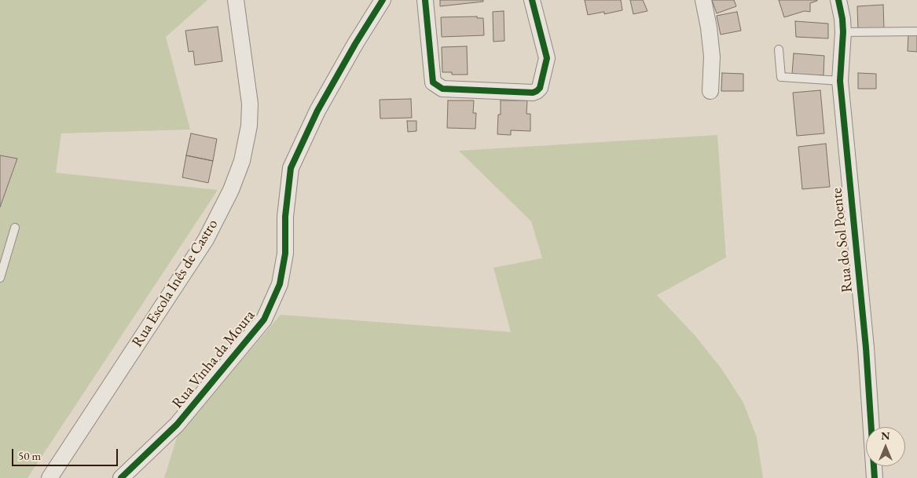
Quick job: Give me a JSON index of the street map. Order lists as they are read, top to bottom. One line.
{"streets":{"street":["Rua do Sol Poente","Rua Escola Inês de Castro","Rua Vinha da Moura"]},"scale_bar":"50 m","north":"top"}
